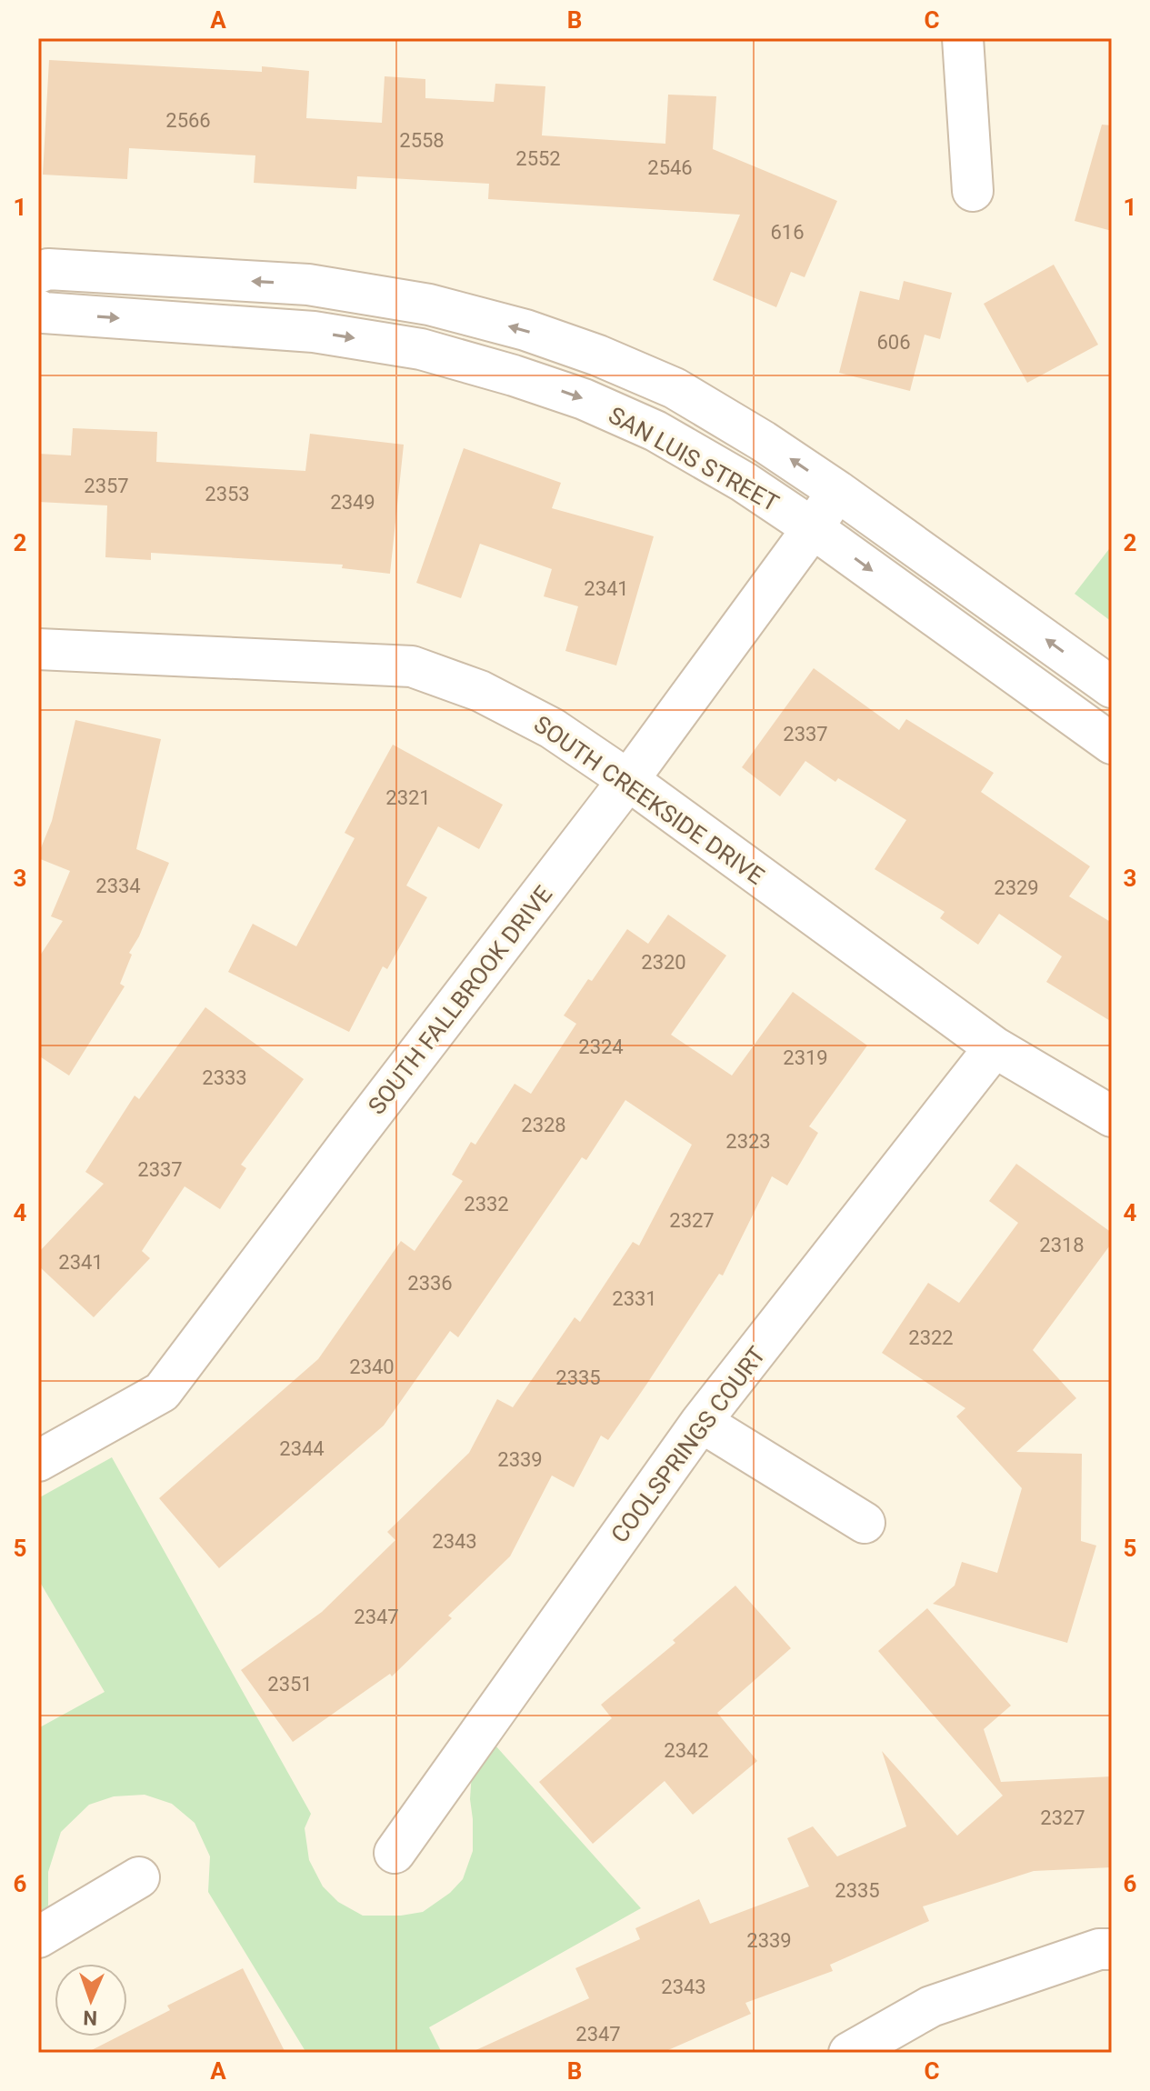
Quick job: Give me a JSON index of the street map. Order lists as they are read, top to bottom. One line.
{"streets":{"street":["SAN LUIS STREET","SOUTH CREEKSIDE DRIVE","SOUTH FALLBROOK DRIVE","COOLSPRINGS COURT"]},"crossings":[["SAN LUIS STREET","SOUTH FALLBROOK DRIVE"],["SOUTH CREEKSIDE DRIVE","SOUTH FALLBROOK DRIVE"],["SOUTH CREEKSIDE DRIVE","COOLSPRINGS COURT"]],"house_numbers":["2566","2558","2552","2546","616","606","2357","2353","2349","2341","2337","2321","2334","2329","2320","2324","2319","2333","2328","2323","2337","2332","2327","2318","2341","2336","2331","2322","2340","2335","2344","2339","2343","2347","2351","2342","2327","2335","2339","2343","2347"],"north":"bottom","grid":{"columns":["A","B","C"],"rows":["1","2","3","4","5","6"]}}
